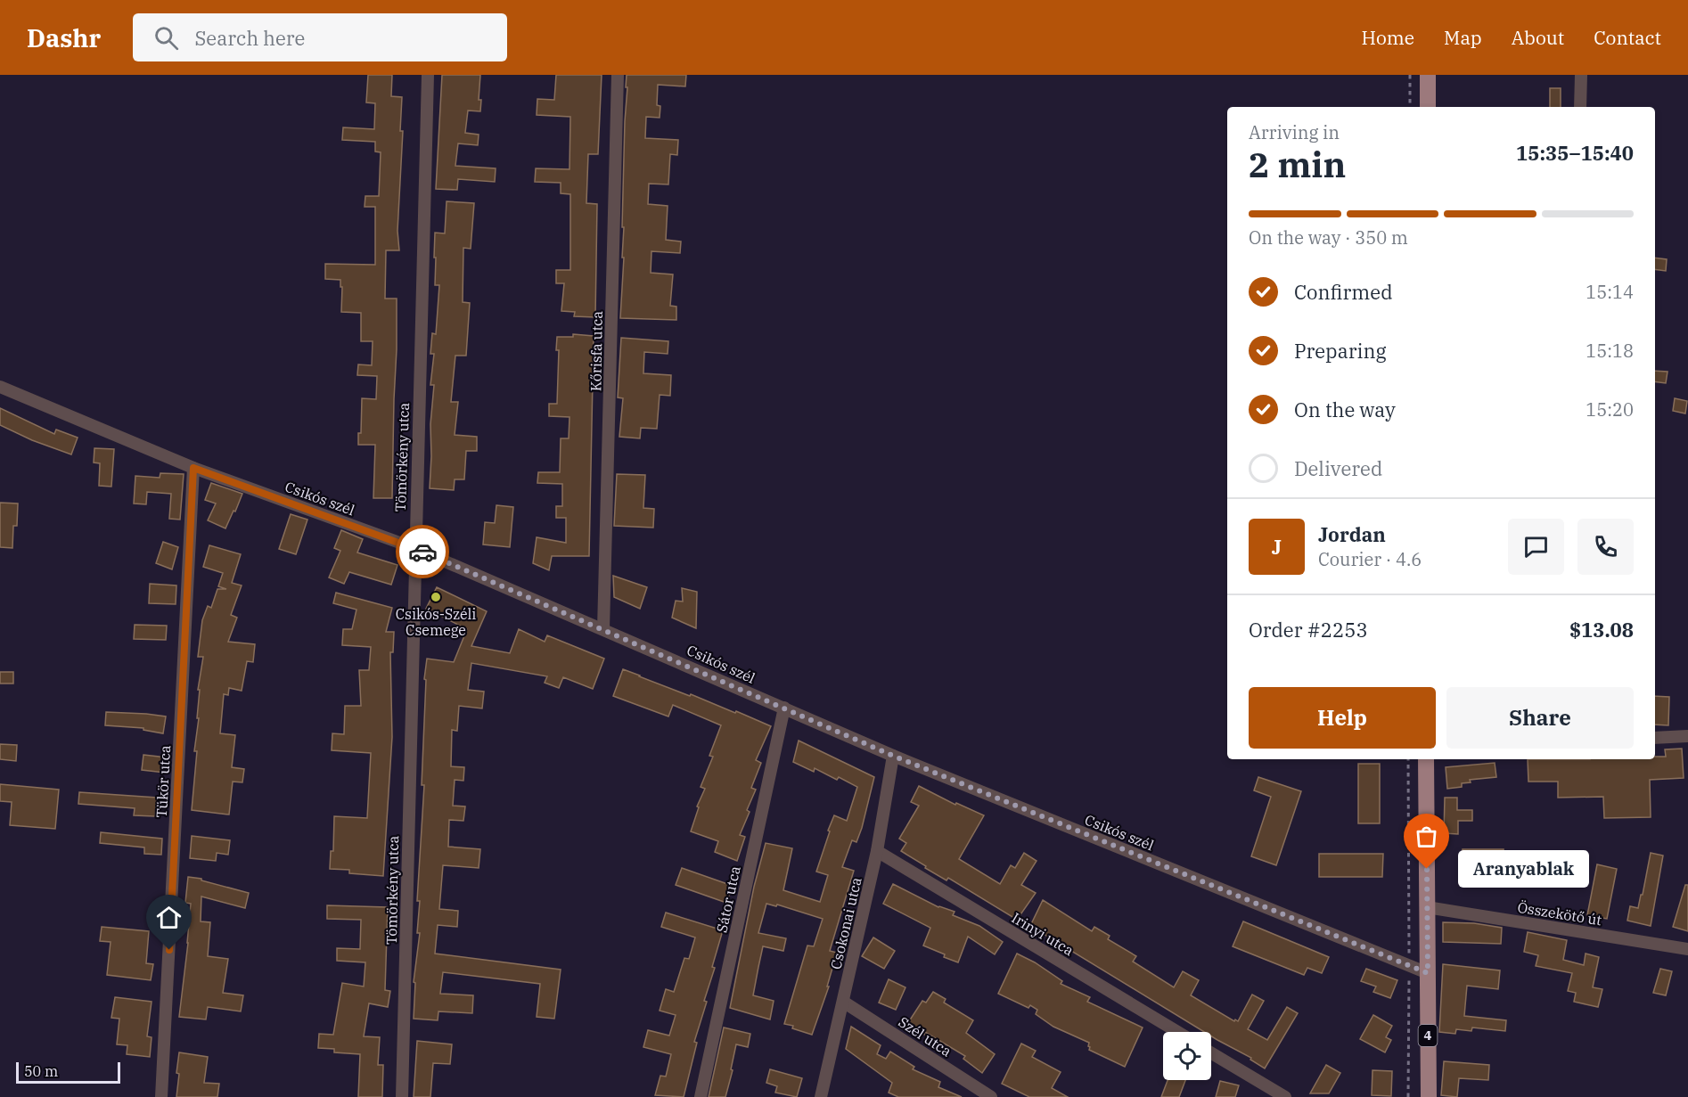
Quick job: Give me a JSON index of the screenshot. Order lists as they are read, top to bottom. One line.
{"streets":{"main road":["4"],"street":["Kőrisfa utca","Tömörkény utca","Csikós szél","Tükör utca","Sátor utca","Összekötő út","Csokonai utca","Irinyi utca","Szél utca"]},"crossings":[["Kőrisfa utca","Csikós szél"],["Tömörkény utca","Csikós szél"],["Csikós szél","Tükör utca"],["Csikós szél","Sátor utca"],["Csikós szél","Csokonai utca"],["Csikós szél","4"],["Összekötő út","4"],["Csokonai utca","Irinyi utca"],["Csokonai utca","Szél utca"]],"places":["Csikós-Széli Csemege","Aranyablak"],"scale_bar":"50 m","page":{"header":"Dashr","search":"Search here","nav":["Home","Map","About","Contact"],"heading":["2 min","Arriving in","15:35–15:40"],"panel":["Jordan","Courier · 4.6","Order #2253","$13.08"],"bar":"On the way · 350 m","list":[["Confirmed","15:14"],["Preparing","15:18"],["On the way","15:20"],"Delivered"],"round":"J","buttons":["Help","Share"],"bubble":"Aranyablak","scale":"50 m"}}
